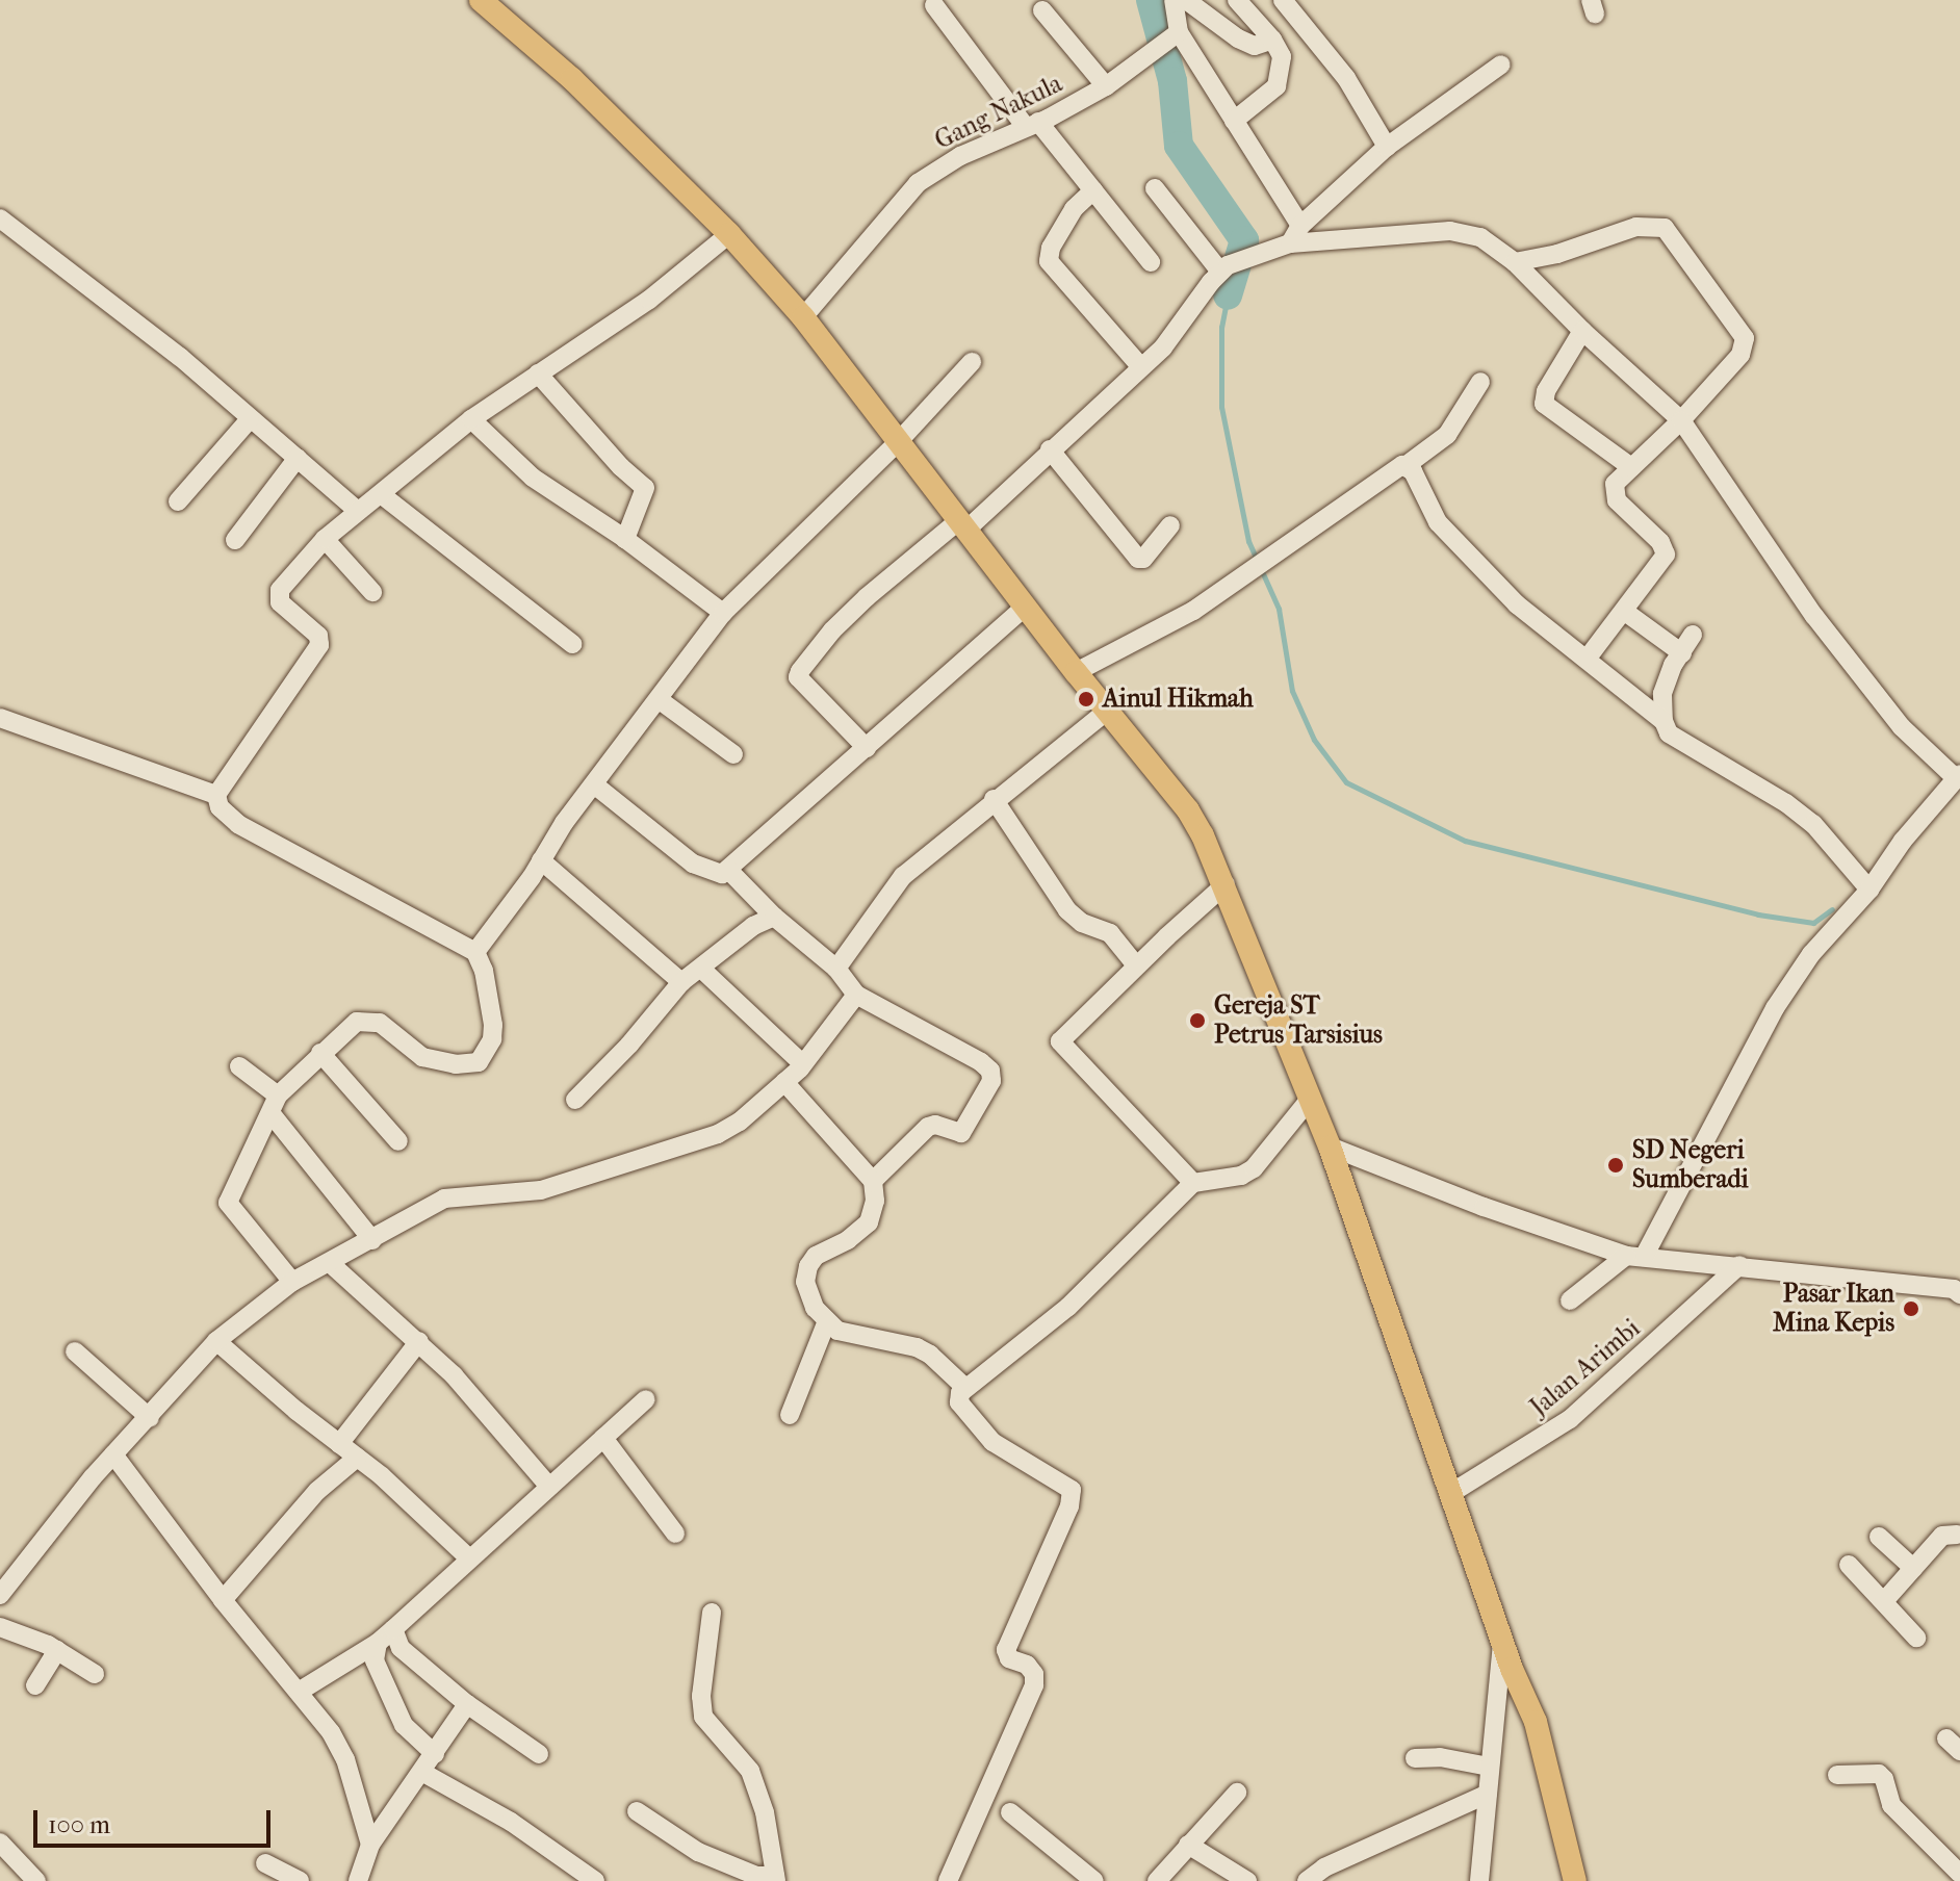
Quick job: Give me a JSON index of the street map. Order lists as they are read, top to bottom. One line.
{"streets":{"street":["Gang Nakula","Jalan Arimbi"]},"places":["Ainul Hikmah","Gereja ST Petrus Tarsisius","SD Negeri Sumberadi","Pasar Ikan Mina Kepis"],"scale_bar":"100 m"}
